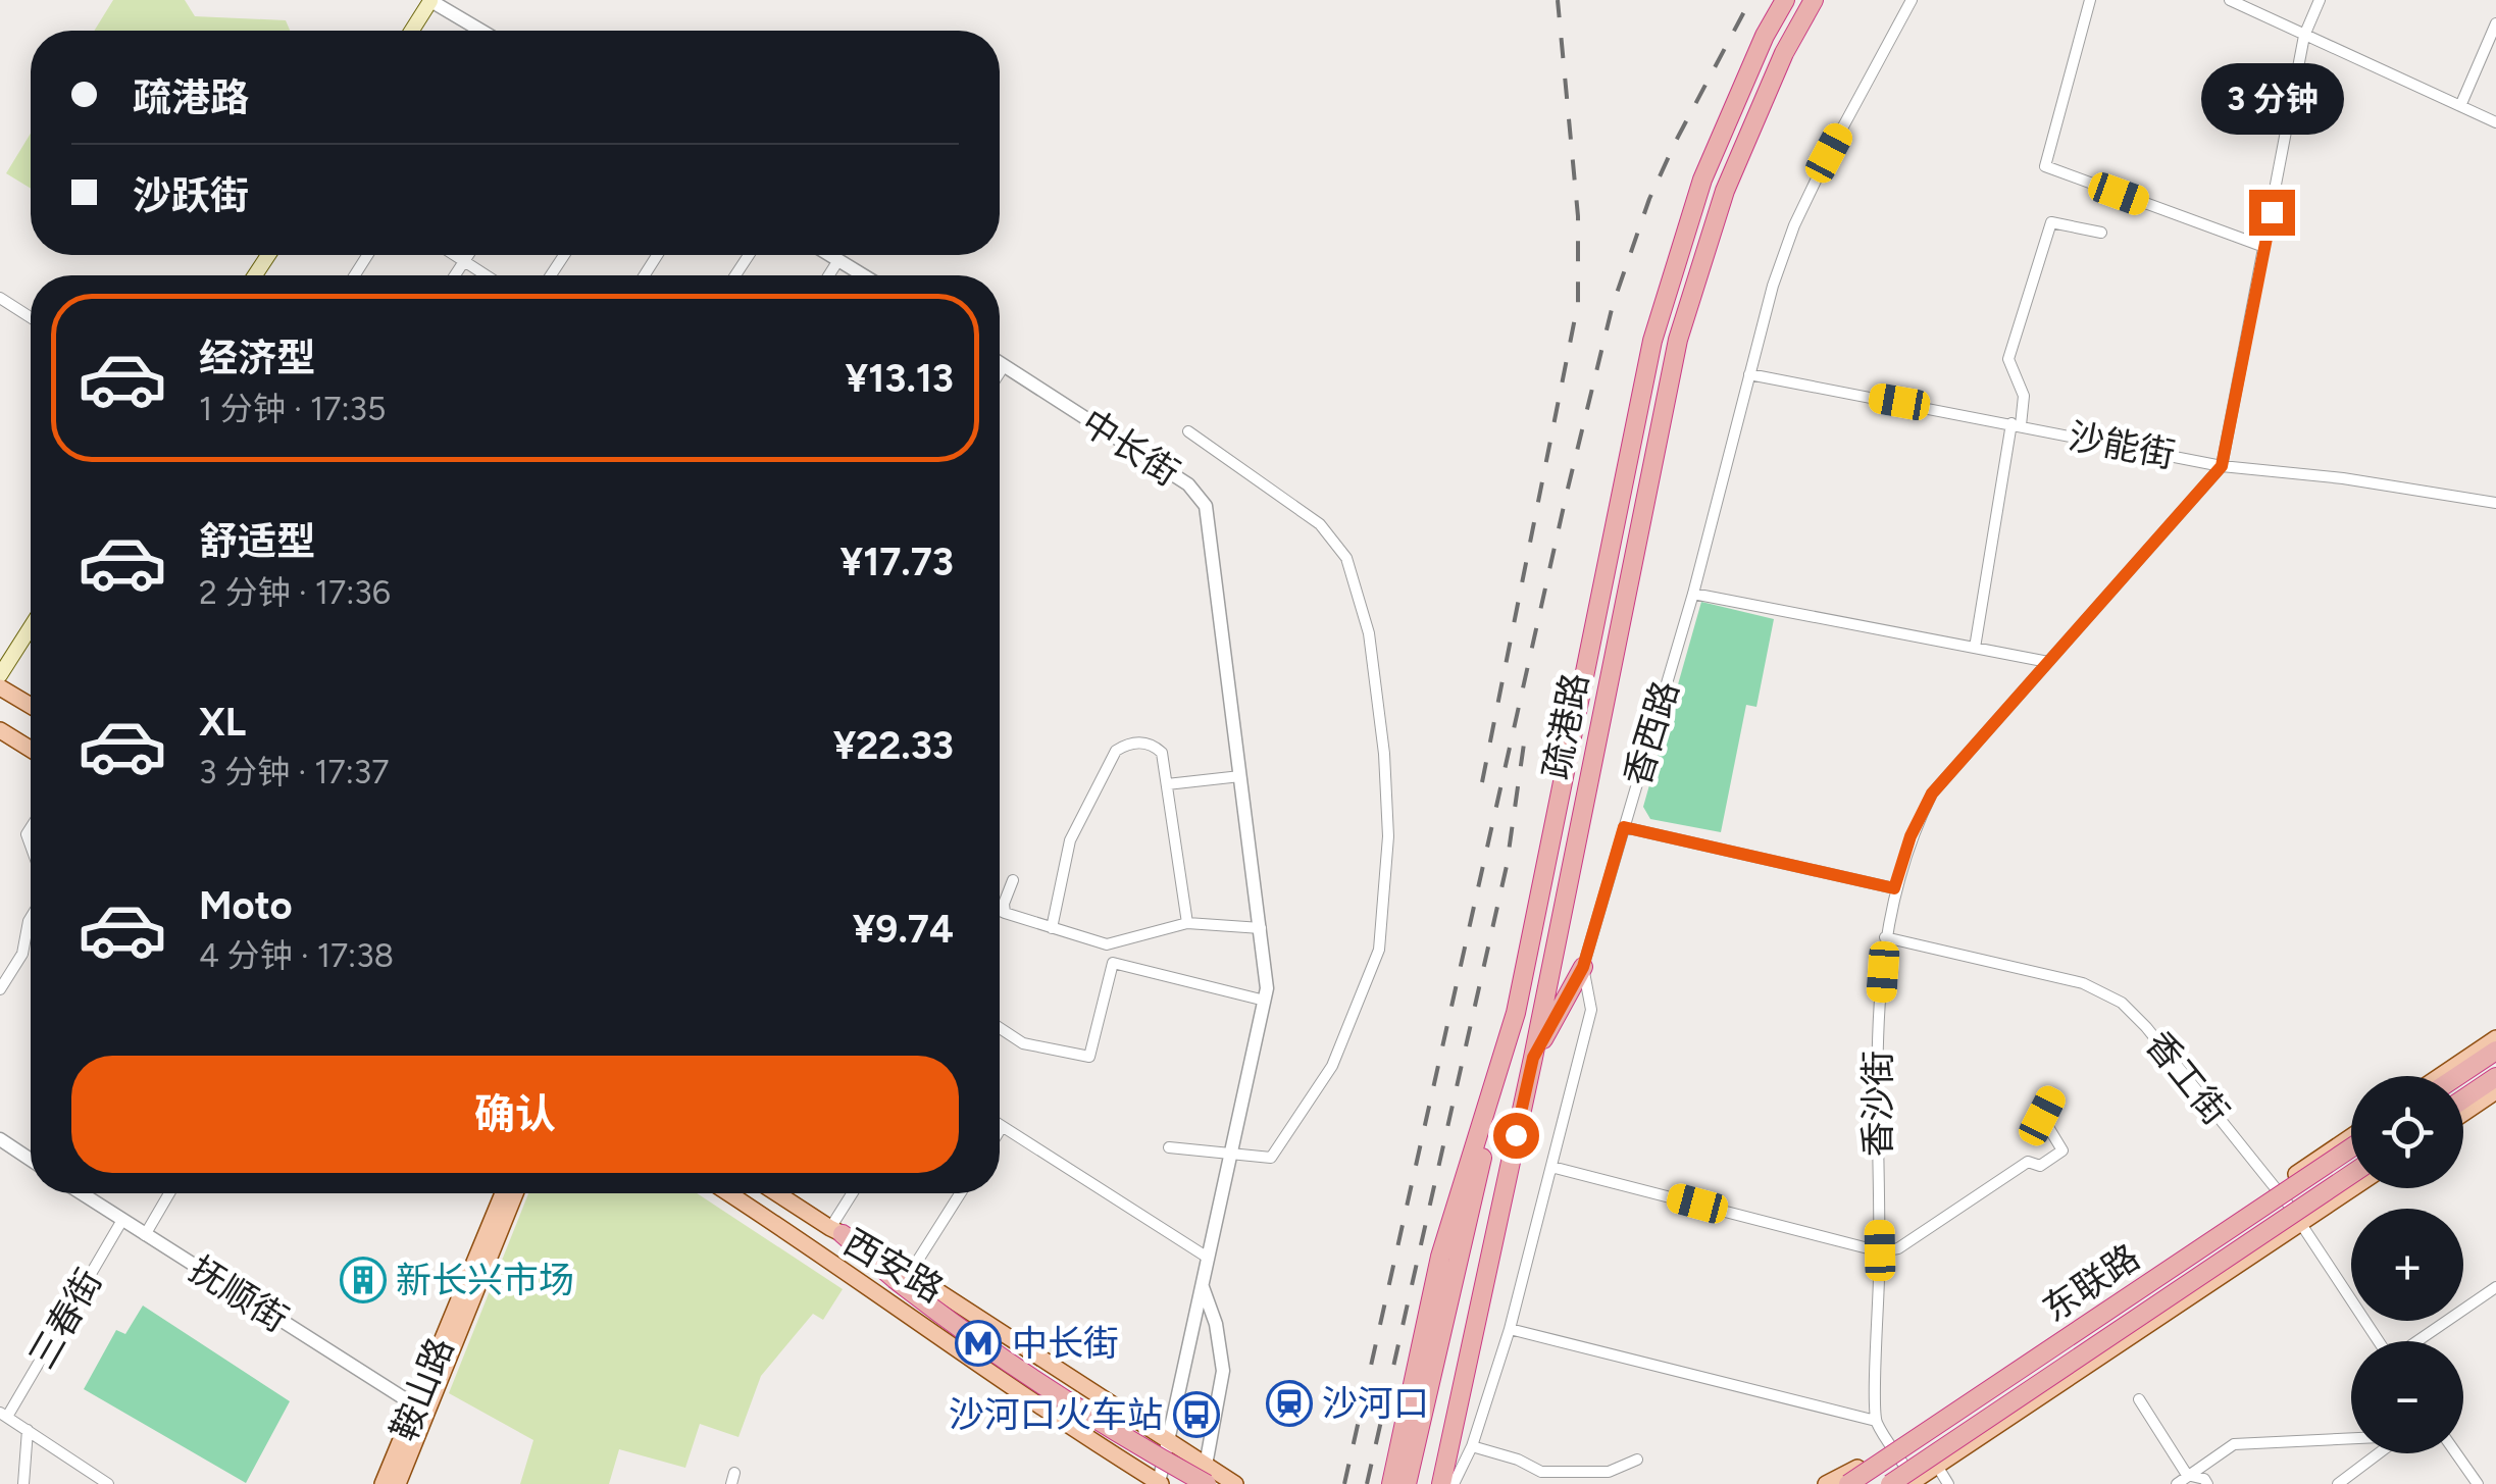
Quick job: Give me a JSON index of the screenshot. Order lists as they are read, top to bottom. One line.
{"streets":{"highway":["疏港路","东联路"],"main road":["西安路","鞍山路"],"street":["沙能街","中长街","香西路","香工街","香沙街","抚顺街","三春街"]},"crossings":[["沙能街","香西路"],["沙能街","香沙街"],["中长街","西安路"],["香工街","香沙街"],["抚顺街","三春街"],["抚顺街","鞍山路"]],"places":{"building":["新长兴市场"],"metro station":["中长街"],"station":["沙河口"],"bus stop":["沙河口火车站"]},"page":{"banner":["疏港路","沙跃街"],"bubble":"3 分钟","list":[{"name":"经济型","note":"1 分钟 · 17:35","value":"¥13.13"},{"name":"舒适型","note":"2 分钟 · 17:36","value":"¥17.73"},{"name":"XL","note":"3 分钟 · 17:37","value":"¥22.33"},{"name":"Moto","note":"4 分钟 · 17:38","value":"¥9.74"}],"buttons":"确认","map_buttons":["+","−"]}}
